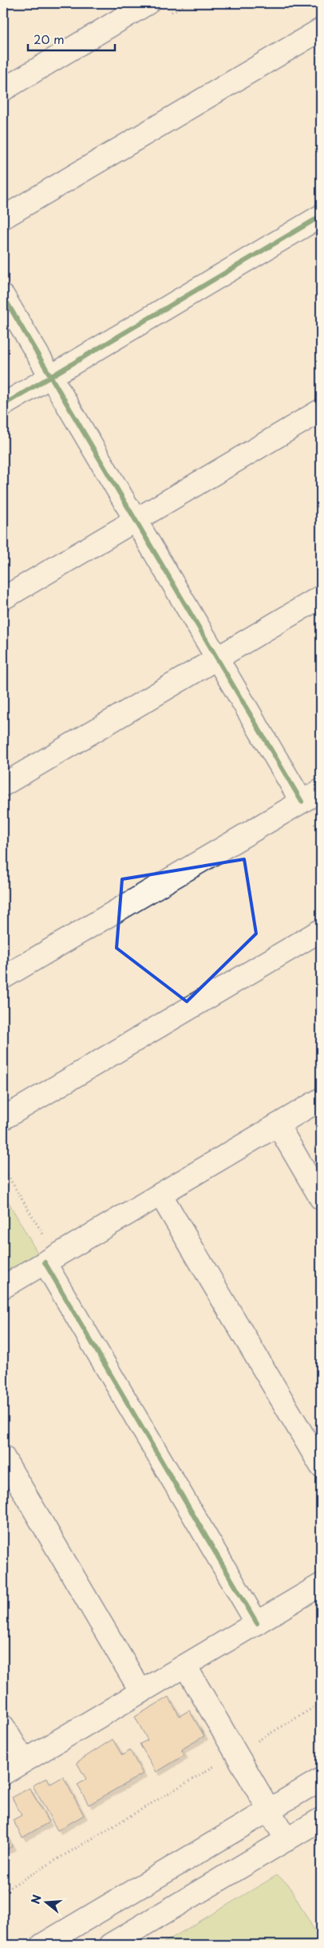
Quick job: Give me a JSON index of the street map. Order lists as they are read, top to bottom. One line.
{"scale_bar":"20 m","north":"left"}
